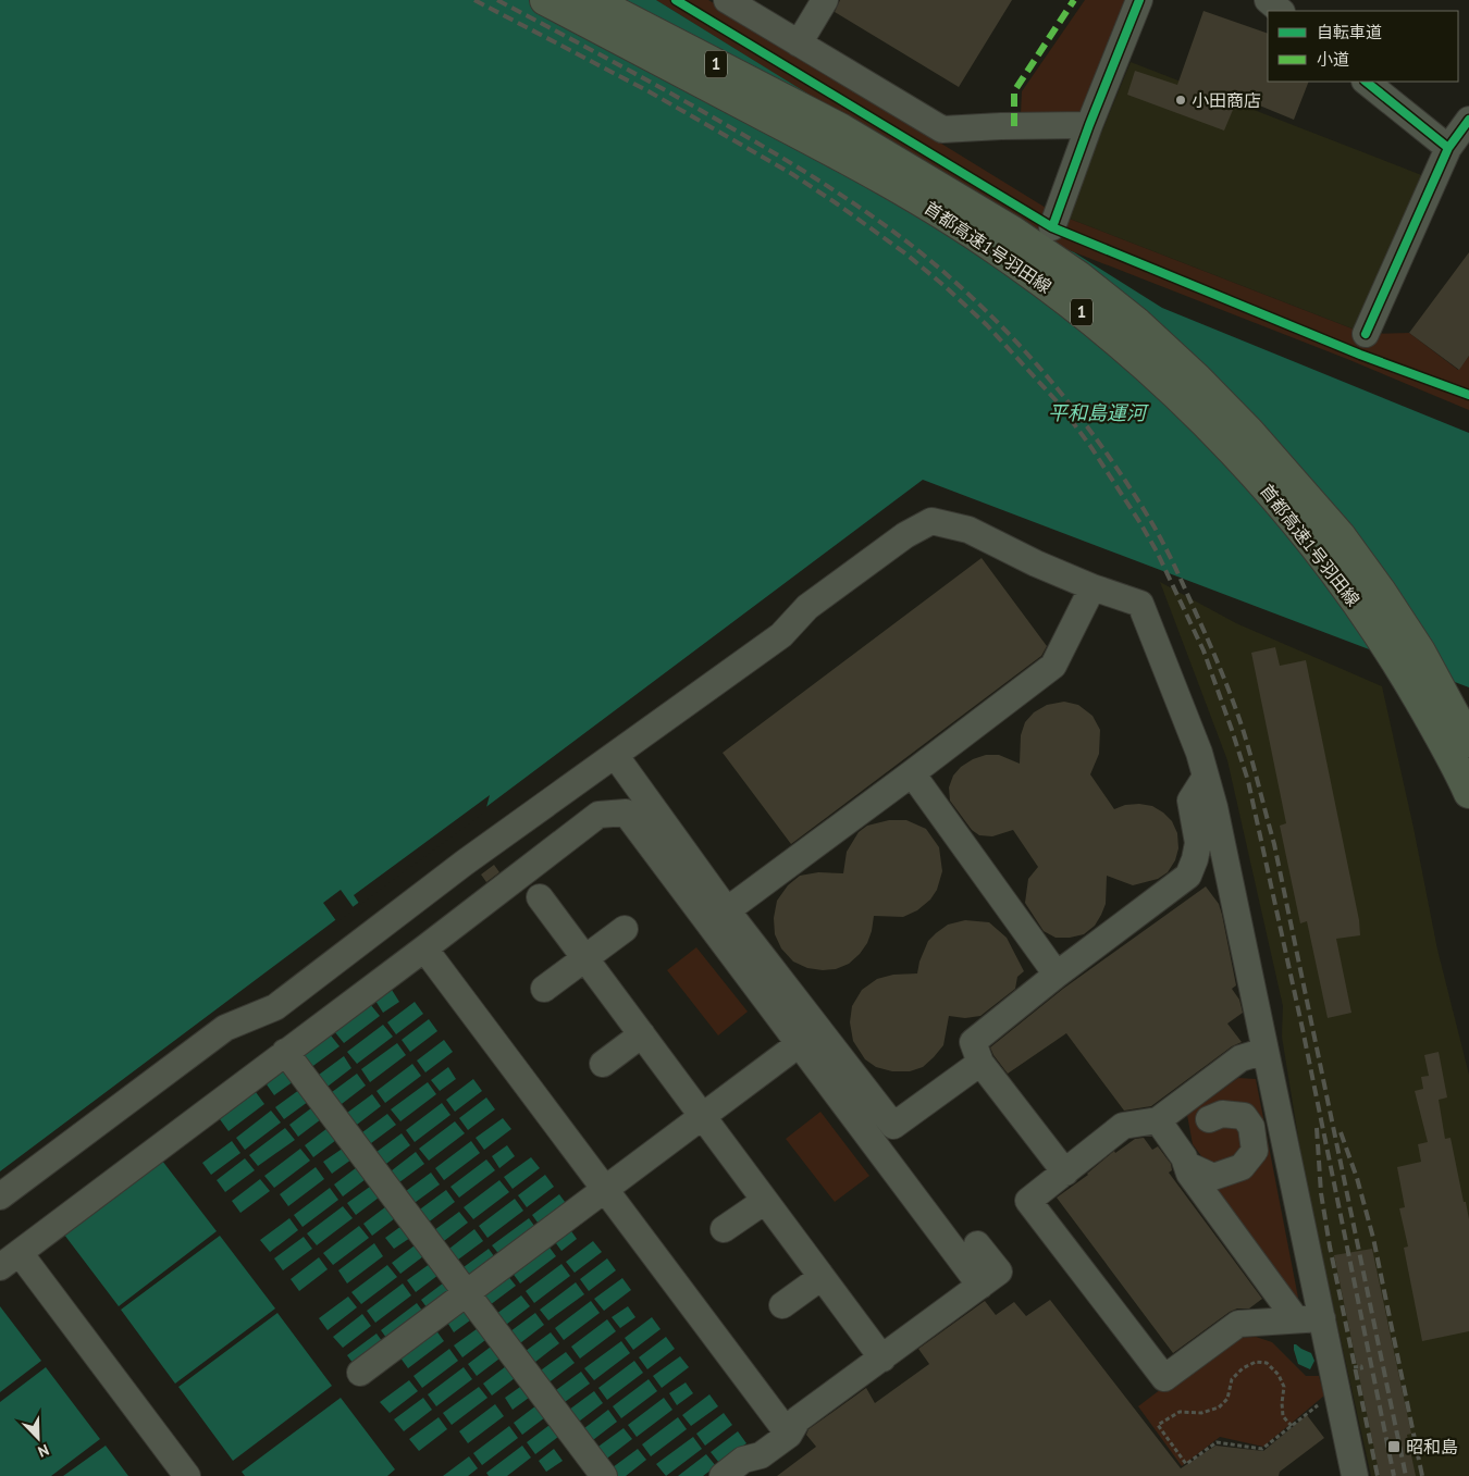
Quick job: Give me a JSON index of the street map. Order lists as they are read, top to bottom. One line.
{"streets":{"highway":["1","首都高速1号羽田線"]},"water":["平和島運河"],"places":{"other":["小田商店"],"transit":["昭和島"]},"legend":["自転車道","小道"],"north":"bottom right"}
